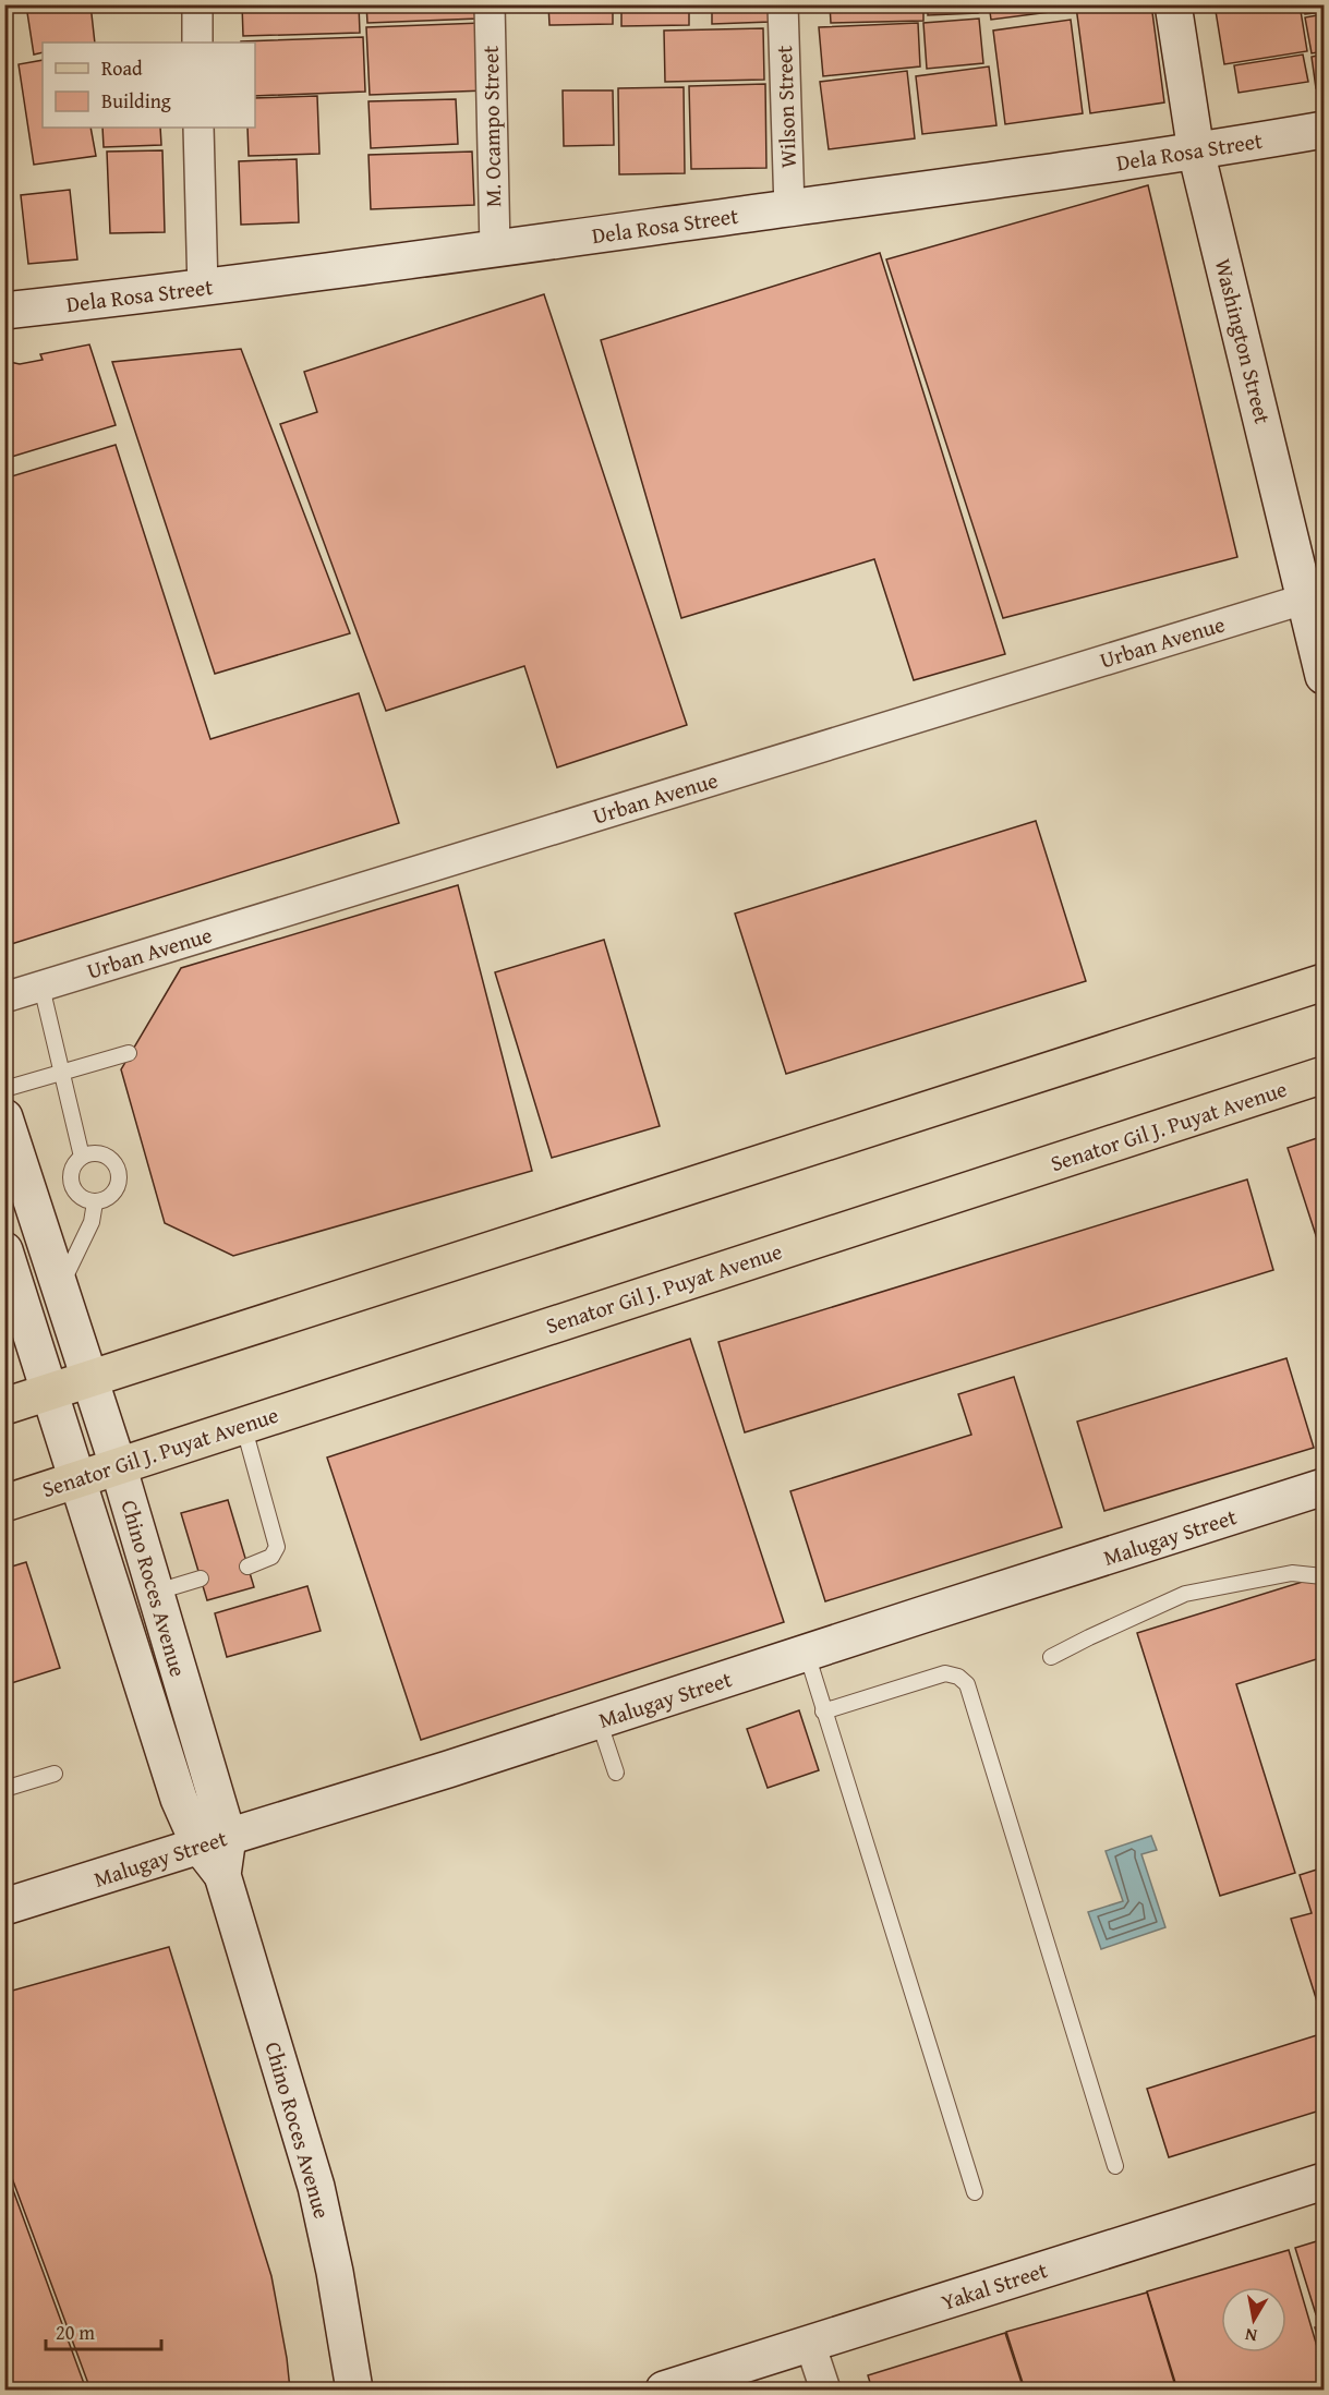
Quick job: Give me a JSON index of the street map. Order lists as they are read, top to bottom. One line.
{"streets":{"main road":["Senator Gil J. Puyat Avenue"],"street":["Wilson Street","M. Ocampo Street","Dela Rosa Street","Washington Street","Urban Avenue","Malugay Street","Chino Roces Avenue","Yakal Street"]},"crossings":[["Wilson Street","Dela Rosa Street"],["M. Ocampo Street","Dela Rosa Street"],["Dela Rosa Street","Washington Street"],["Washington Street","Urban Avenue"],["Senator Gil J. Puyat Avenue","Chino Roces Avenue"],["Malugay Street","Chino Roces Avenue"]],"legend":["Road","Building"],"scale_bar":"20 m","north":"bottom"}
